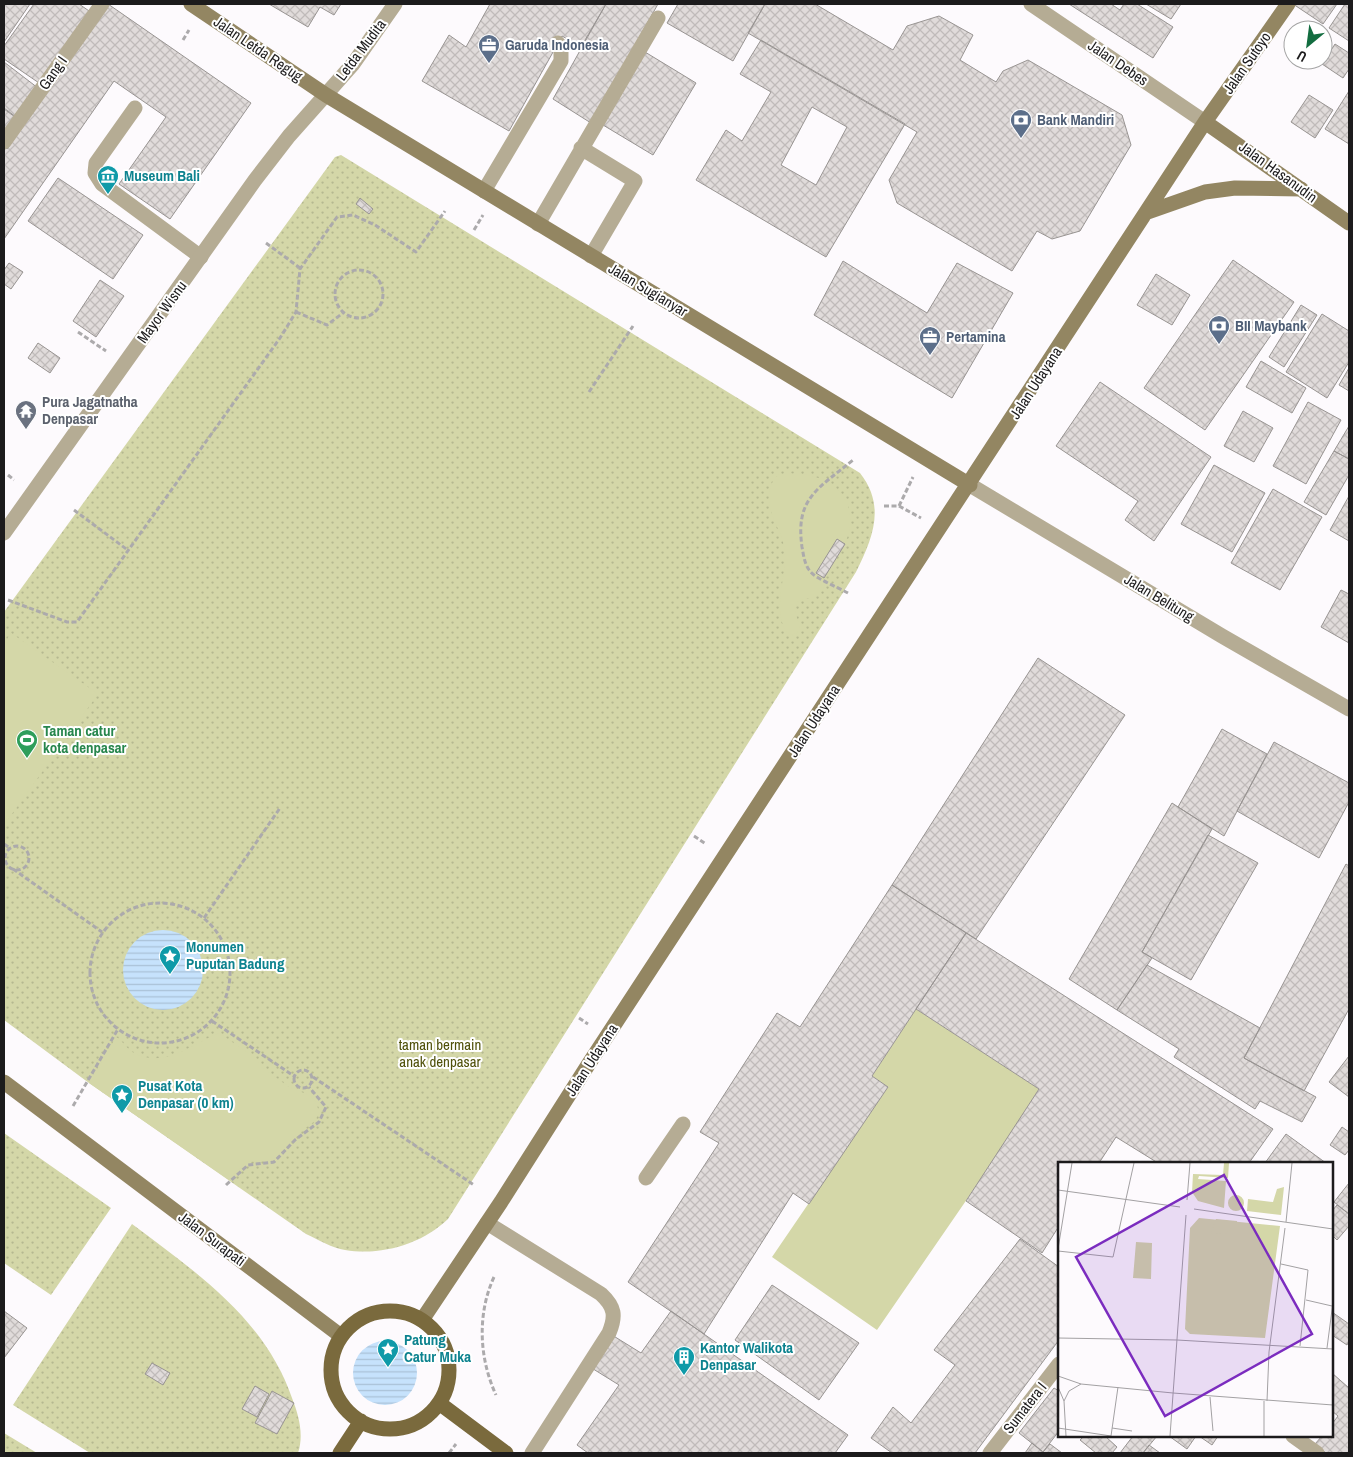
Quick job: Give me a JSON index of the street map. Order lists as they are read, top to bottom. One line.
{"streets":{"main road":["Jalan Letda Regug","Jalan Sutoyo","Jalan Hasanudin","Jalan Sugianyar","Jalan Udayana","Jalan Surapati"],"street":["Letda Mudita","Jalan Debes","Gang I","Mayor Wisnu","Jalan Belitung","Sumatera I"]},"crossings":[["Jalan Letda Regug","Letda Mudita"],["Jalan Letda Regug","Jalan Sugianyar"],["Jalan Letda Regug","Mayor Wisnu"],["Letda Mudita","Jalan Sugianyar"],["Letda Mudita","Mayor Wisnu"],["Jalan Debes","Jalan Sutoyo"],["Jalan Debes","Jalan Hasanudin"],["Jalan Debes","Jalan Udayana"],["Jalan Sutoyo","Jalan Hasanudin"],["Jalan Sutoyo","Jalan Udayana"],["Jalan Hasanudin","Jalan Udayana"],["Jalan Sugianyar","Mayor Wisnu"],["Jalan Sugianyar","Jalan Udayana"],["Jalan Sugianyar","Jalan Belitung"],["Jalan Udayana","Jalan Belitung"],["Jalan Udayana","Jalan Surapati"]],"parks":["taman bermain anak denpasar"],"places":{"office":["Garuda Indonesia","Pertamina"],"bank":["Bank Mandiri","BII Maybank"],"museum":["Museum Bali"],"temple":["Pura Jagatnatha Denpasar"],"sports":["Taman catur kota denpasar"],"place":["Monumen Puputan Badung","Pusat Kota Denpasar (0 km)","Patung Catur Muka"],"building":["Kantor Walikota Denpasar"]},"north":"bottom left"}
